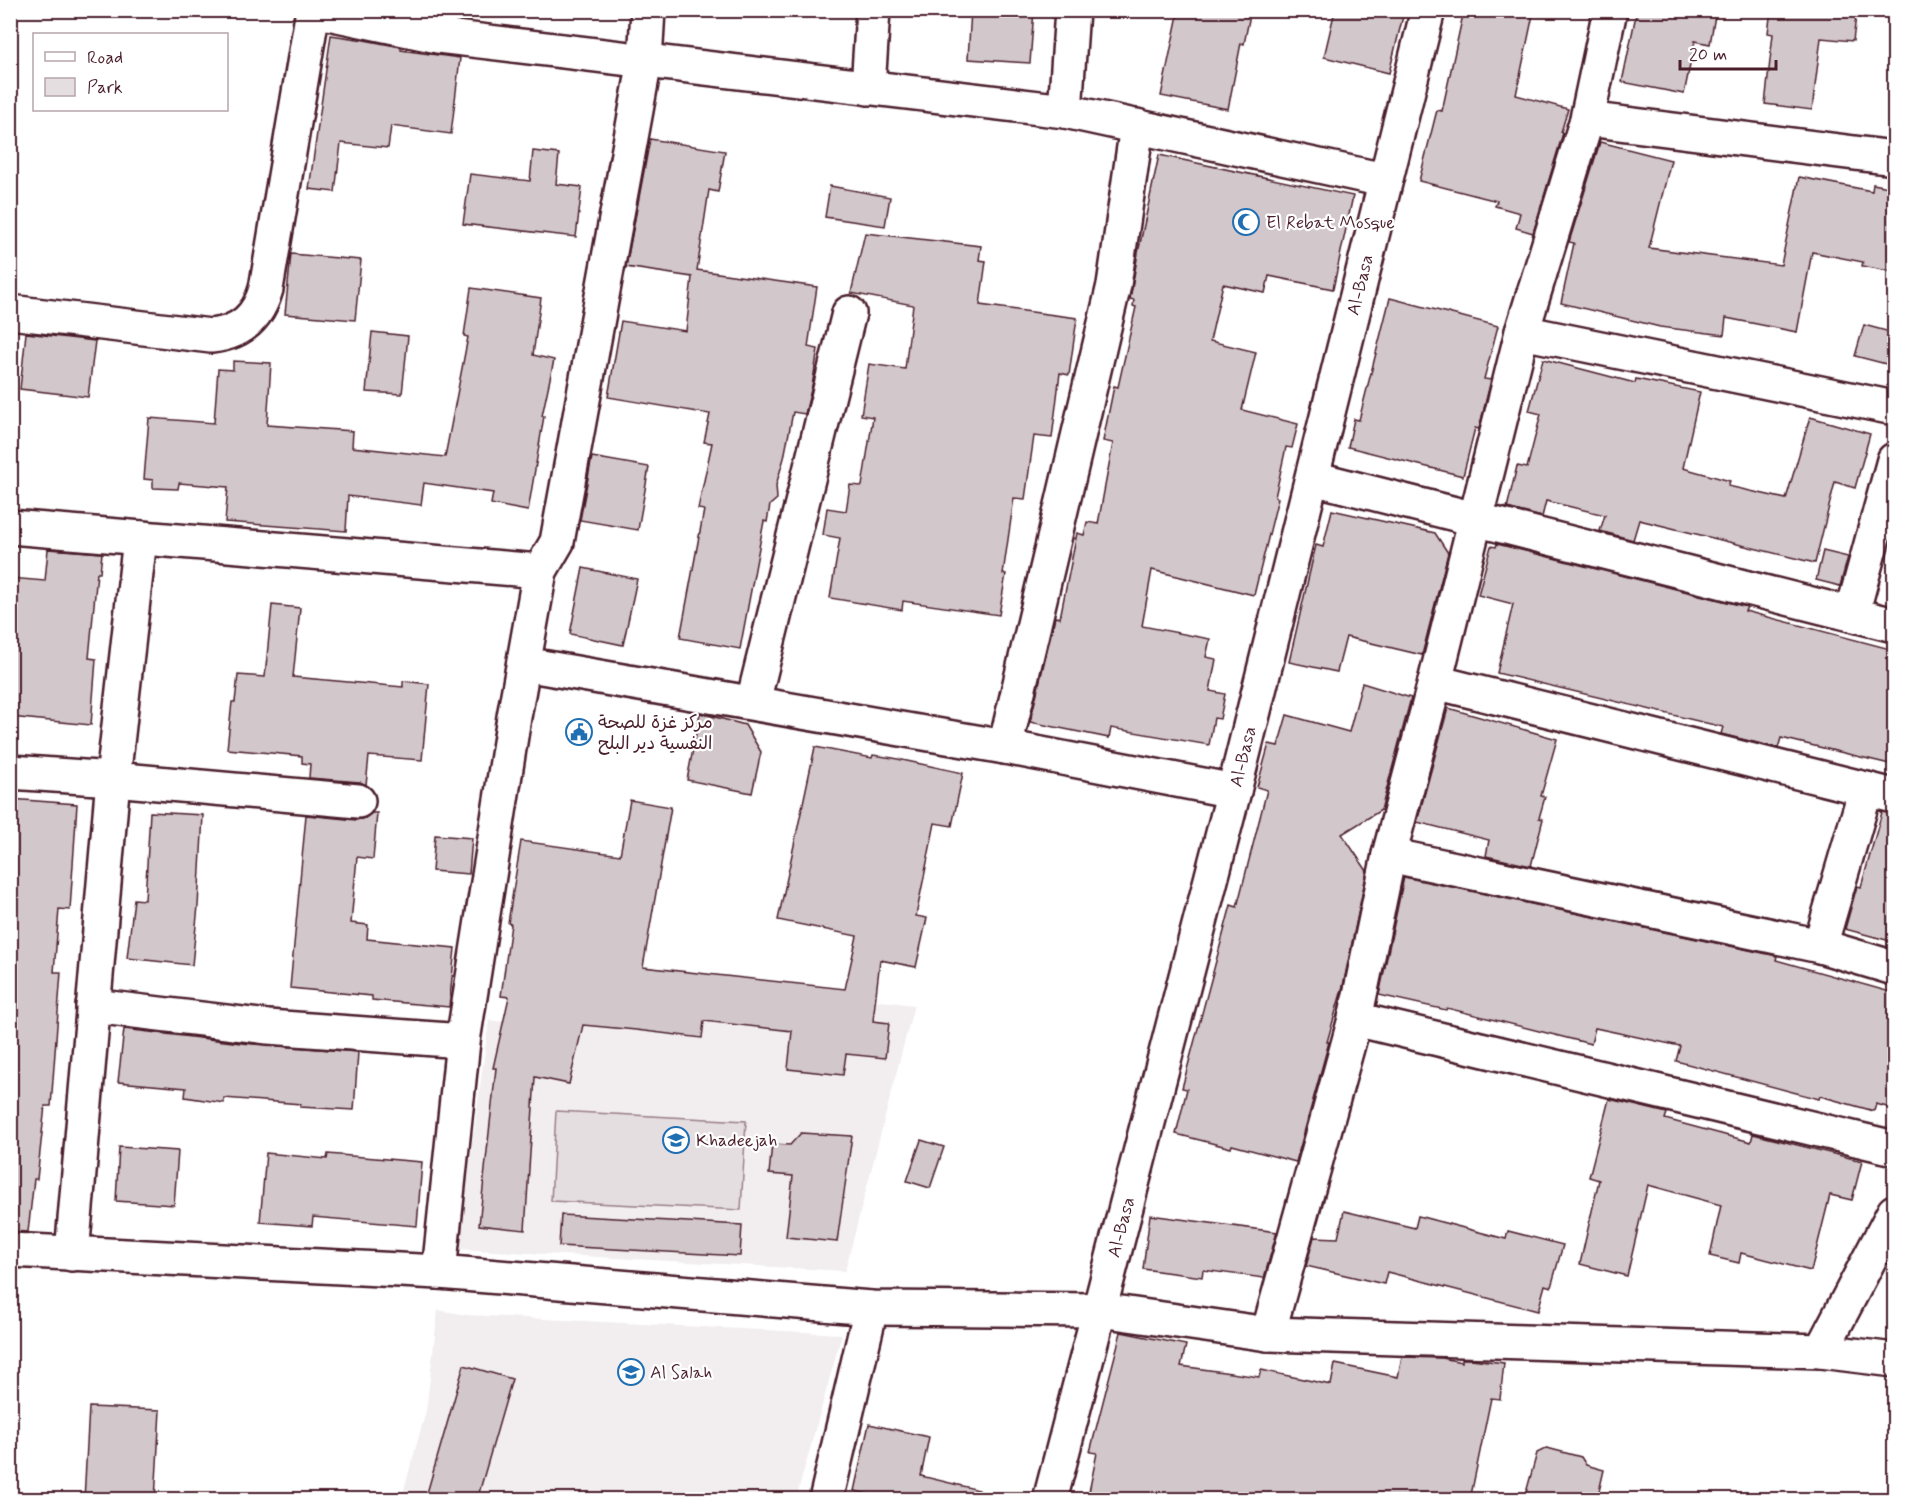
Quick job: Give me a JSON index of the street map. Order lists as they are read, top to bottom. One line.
{"streets":{"street":["Al-Basa"]},"places":{"mosque":["El Rebat Mosque"],"public building":["مركز غزة للصحة النفسية دير البلح"],"school or university":["Khadeejah","Al Salah"]},"legend":["Road","Park"],"scale_bar":"20 m"}
